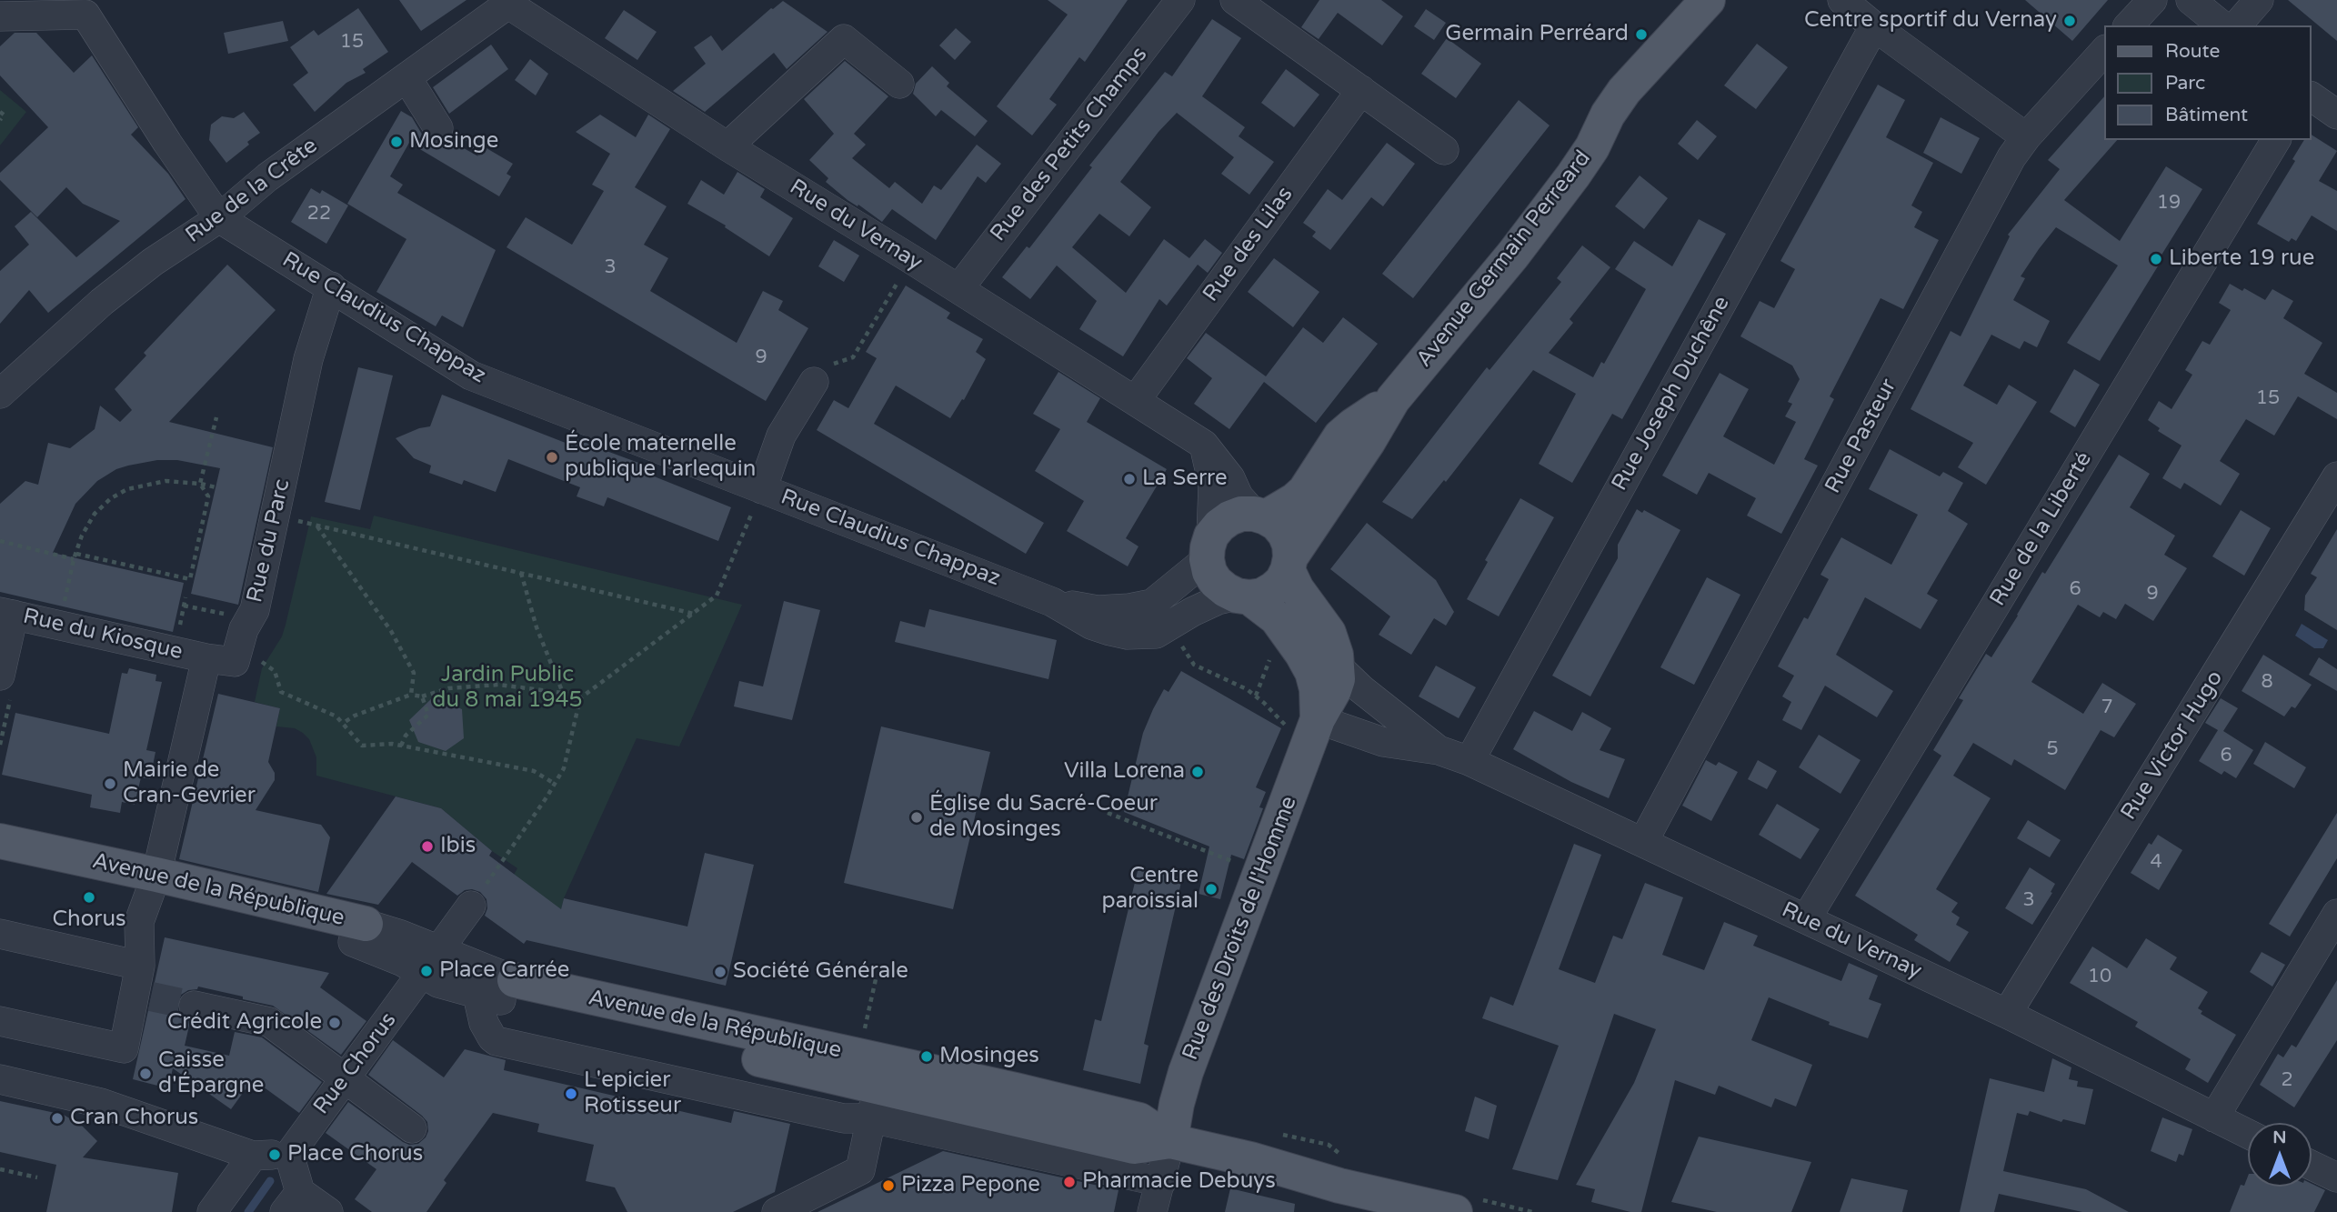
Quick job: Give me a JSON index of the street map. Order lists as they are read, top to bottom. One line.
{"streets":{"main road":["Avenue Germain Perreard","Avenue de la République","Rue des Droits de l'Homme"],"street":["Rue des Petits Champs","Rue de la Crête","Rue du Vernay","Rue des Lilas","Rue Claudius Chappaz","Rue Joseph Duchêne","Rue Pasteur","Rue de la Liberté","Rue du Parc","Rue du Kiosque","Rue Victor Hugo","Rue Chorus"]},"crossings":[["Rue des Petits Champs","Rue du Vernay"],["Rue de la Crête","Rue du Vernay"],["Rue de la Crête","Rue Claudius Chappaz"],["Rue du Vernay","Rue des Lilas"],["Rue du Vernay","Avenue Germain Perreard"],["Rue du Vernay","Rue Joseph Duchêne"],["Rue du Vernay","Rue Pasteur"],["Rue du Vernay","Rue de la Liberté"],["Rue du Vernay","Rue Victor Hugo"],["Rue du Vernay","Rue des Droits de l'Homme"],["Avenue Germain Perreard","Rue des Droits de l'Homme"],["Rue Claudius Chappaz","Rue du Parc"],["Avenue de la République","Rue des Droits de l'Homme"],["Avenue de la République","Rue Chorus"]],"parks":["Jardin Public du 8 mai 1945"],"places":["Centre sportif du Vernay","Germain Perréard","Mosinge","Liberte 19 rue","École maternelle publique l'arlequin","La Serre","Villa Lorena","Mairie de Cran-Gevrier","Église du Sacré-Coeur de Mosinges","Ibis","Centre paroissial","Chorus","Place Carrée","Société Générale","Crédit Agricole","Mosinges","Caisse d'Épargne","L'epicier Rotisseur","Cran Chorus","Place Chorus","Pharmacie Debuys","Pizza Pepone"],"house_numbers":["15","19","22","3","9","15","6","9","8","7","5","6","4","3","10","2"],"legend":["Route","Parc","Bâtiment"],"north":"top"}
